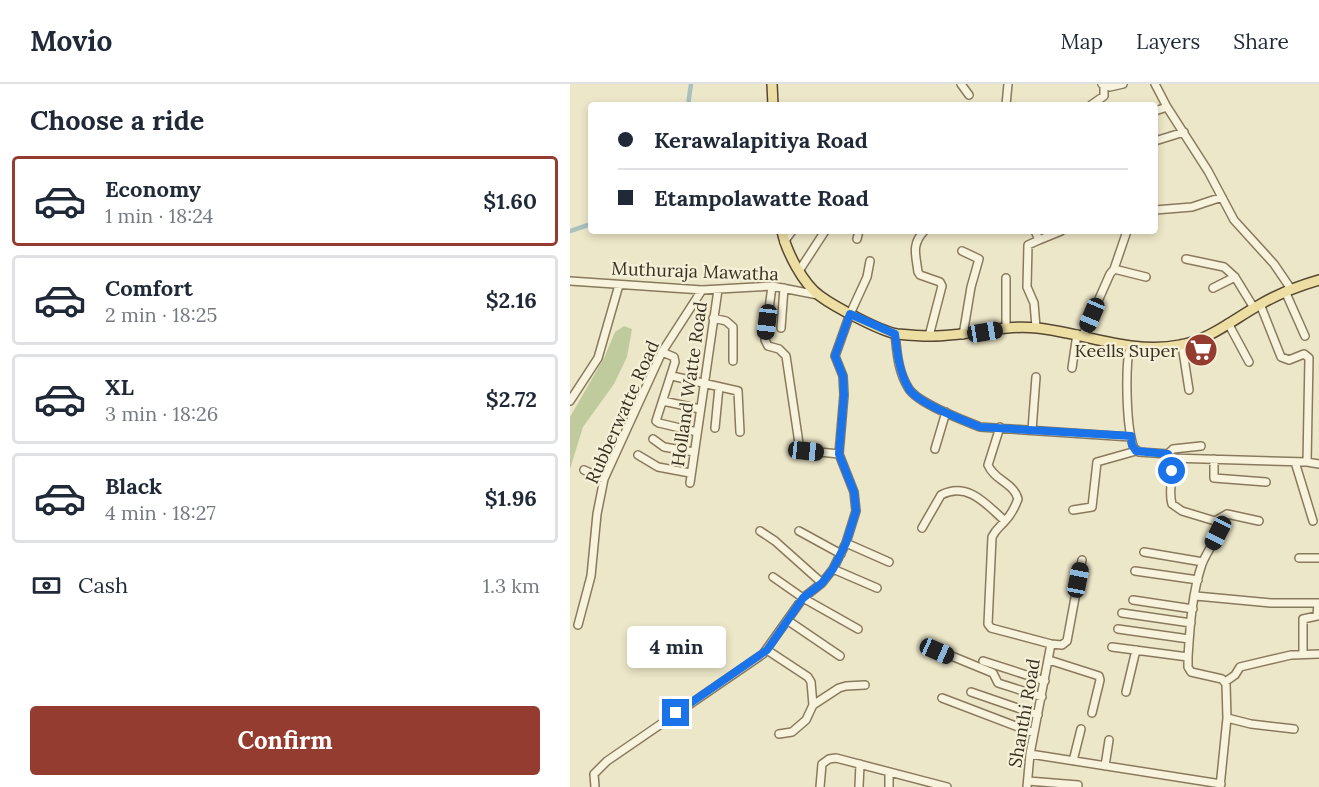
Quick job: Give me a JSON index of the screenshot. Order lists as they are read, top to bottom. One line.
{"streets":{"street":["Muthuraja Mawatha","Holland Watte Road","Rubberwatte Road","Shanthi Road"]},"crossings":[["Muthuraja Mawatha","Holland Watte Road"],["Muthuraja Mawatha","Rubberwatte Road"]],"places":{"supermarket":["Keells Super"]},"page":{"header":"Movio","nav":["Map","Layers","Share"],"heading":"Choose a ride","banner":["Kerawalapitiya Road","Etampolawatte Road"],"list":[{"name":"Economy","note":"1 min · 18:24","value":"$1.60"},{"name":"Comfort","note":"2 min · 18:25","value":"$2.16"},{"name":"XL","note":"3 min · 18:26","value":"$2.72"},{"name":"Black","note":"4 min · 18:27","value":"$1.96"}],"pay":["Cash","1.3 km"],"bubble":"4 min","buttons":"Confirm"}}
